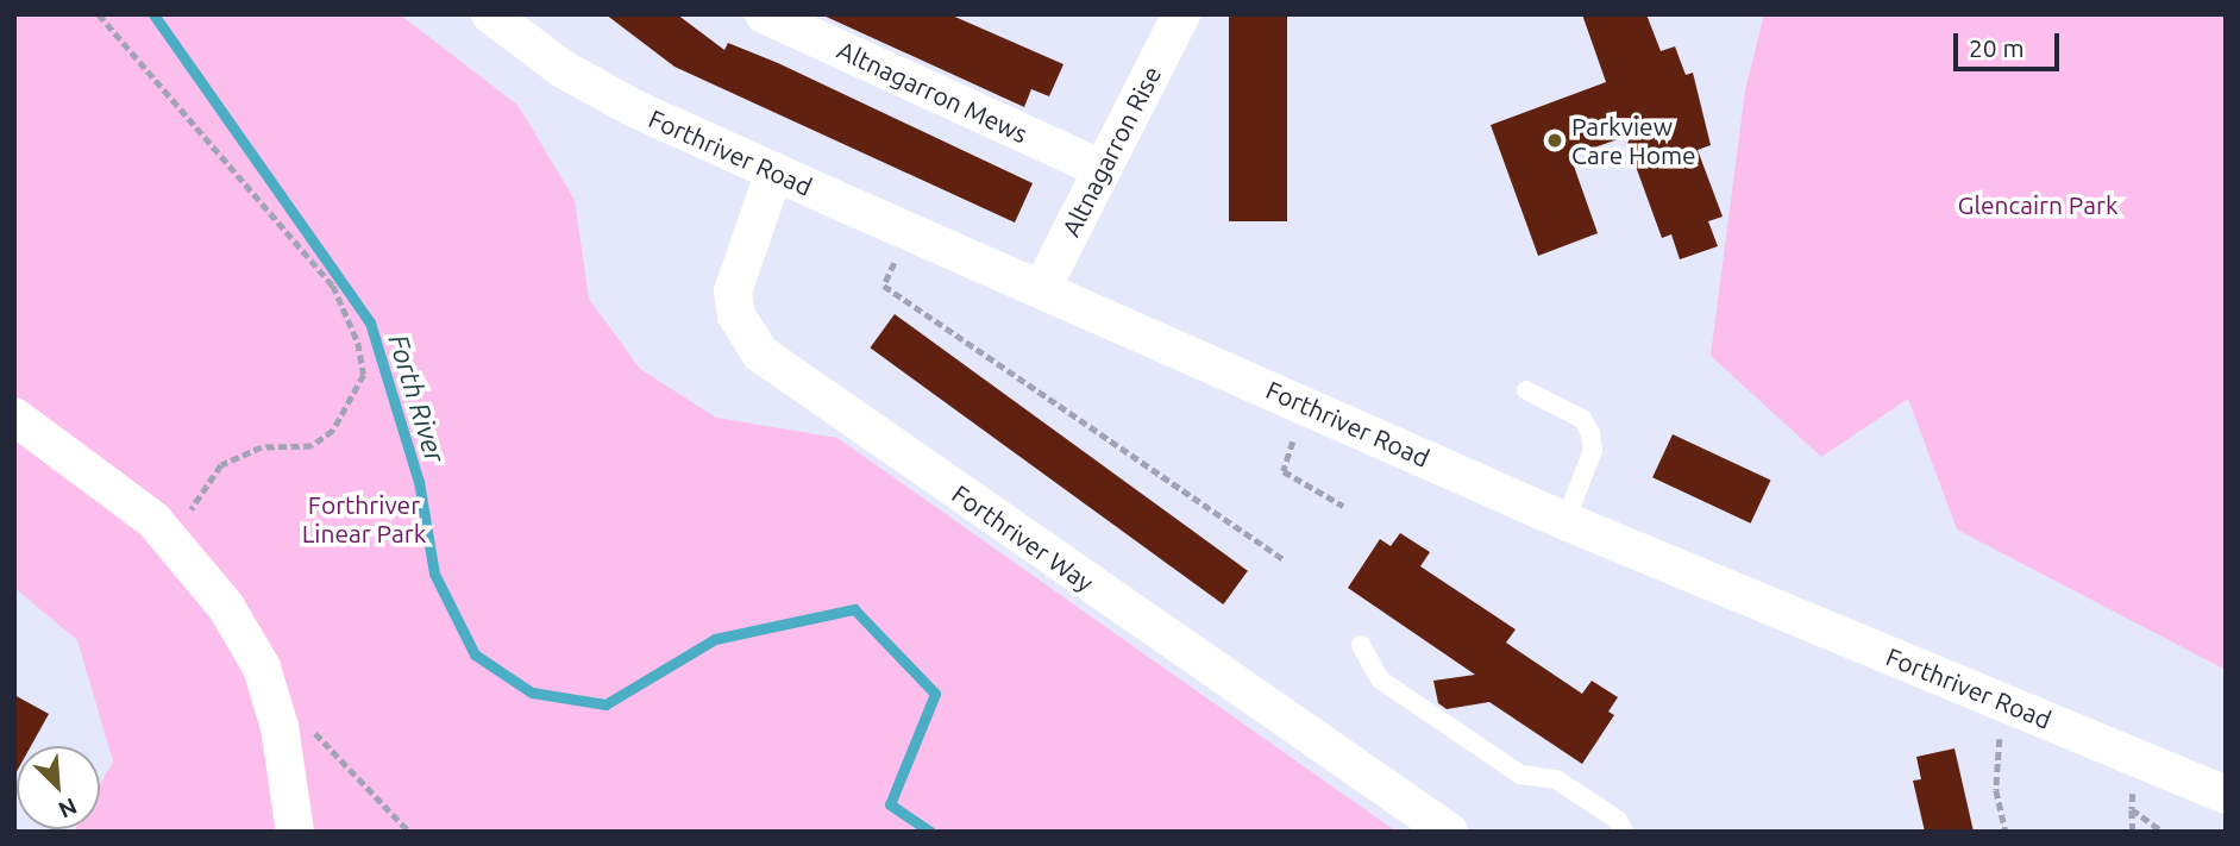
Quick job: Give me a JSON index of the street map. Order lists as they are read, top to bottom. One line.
{"streets":{"street":["Altnagarron Mews","Altnagarron Rise","Forthriver Road","Forthriver Way"]},"crossings":[["Altnagarron Mews","Altnagarron Rise"],["Altnagarron Rise","Forthriver Road"],["Forthriver Road","Forthriver Way"]],"water":["Forth River"],"parks":["Glencairn Park","Forthriver Linear Park"],"places":["Parkview Care Home"],"scale_bar":"20 m","north":"bottom right"}
